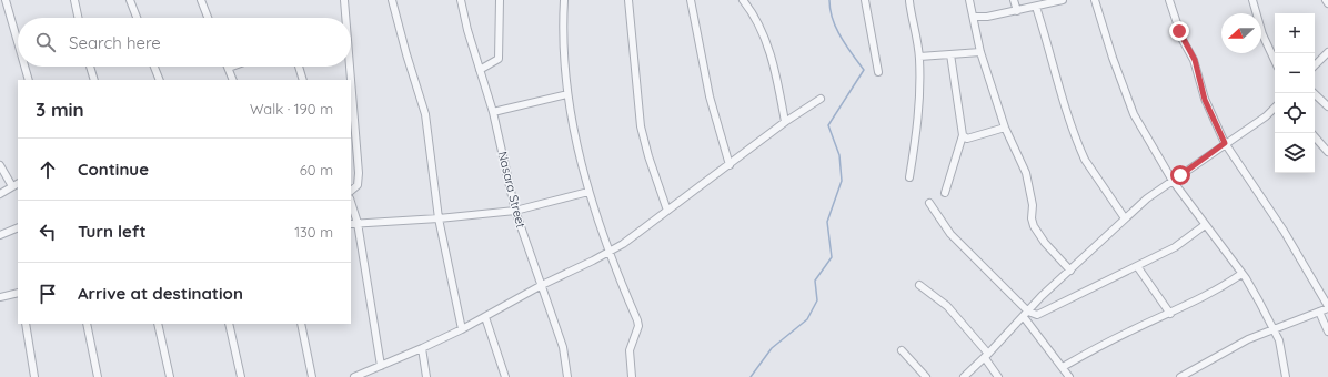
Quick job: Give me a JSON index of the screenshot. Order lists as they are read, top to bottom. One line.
{"streets":{"street":["Nasara Street"]},"north":"left","page":{"map_buttons":["+","−"],"search":"Search here","heading":["3 min","Walk · 190 m"],"list":[["Continue","60 m"],["Turn left","130 m"],"Arrive at destination"]}}
